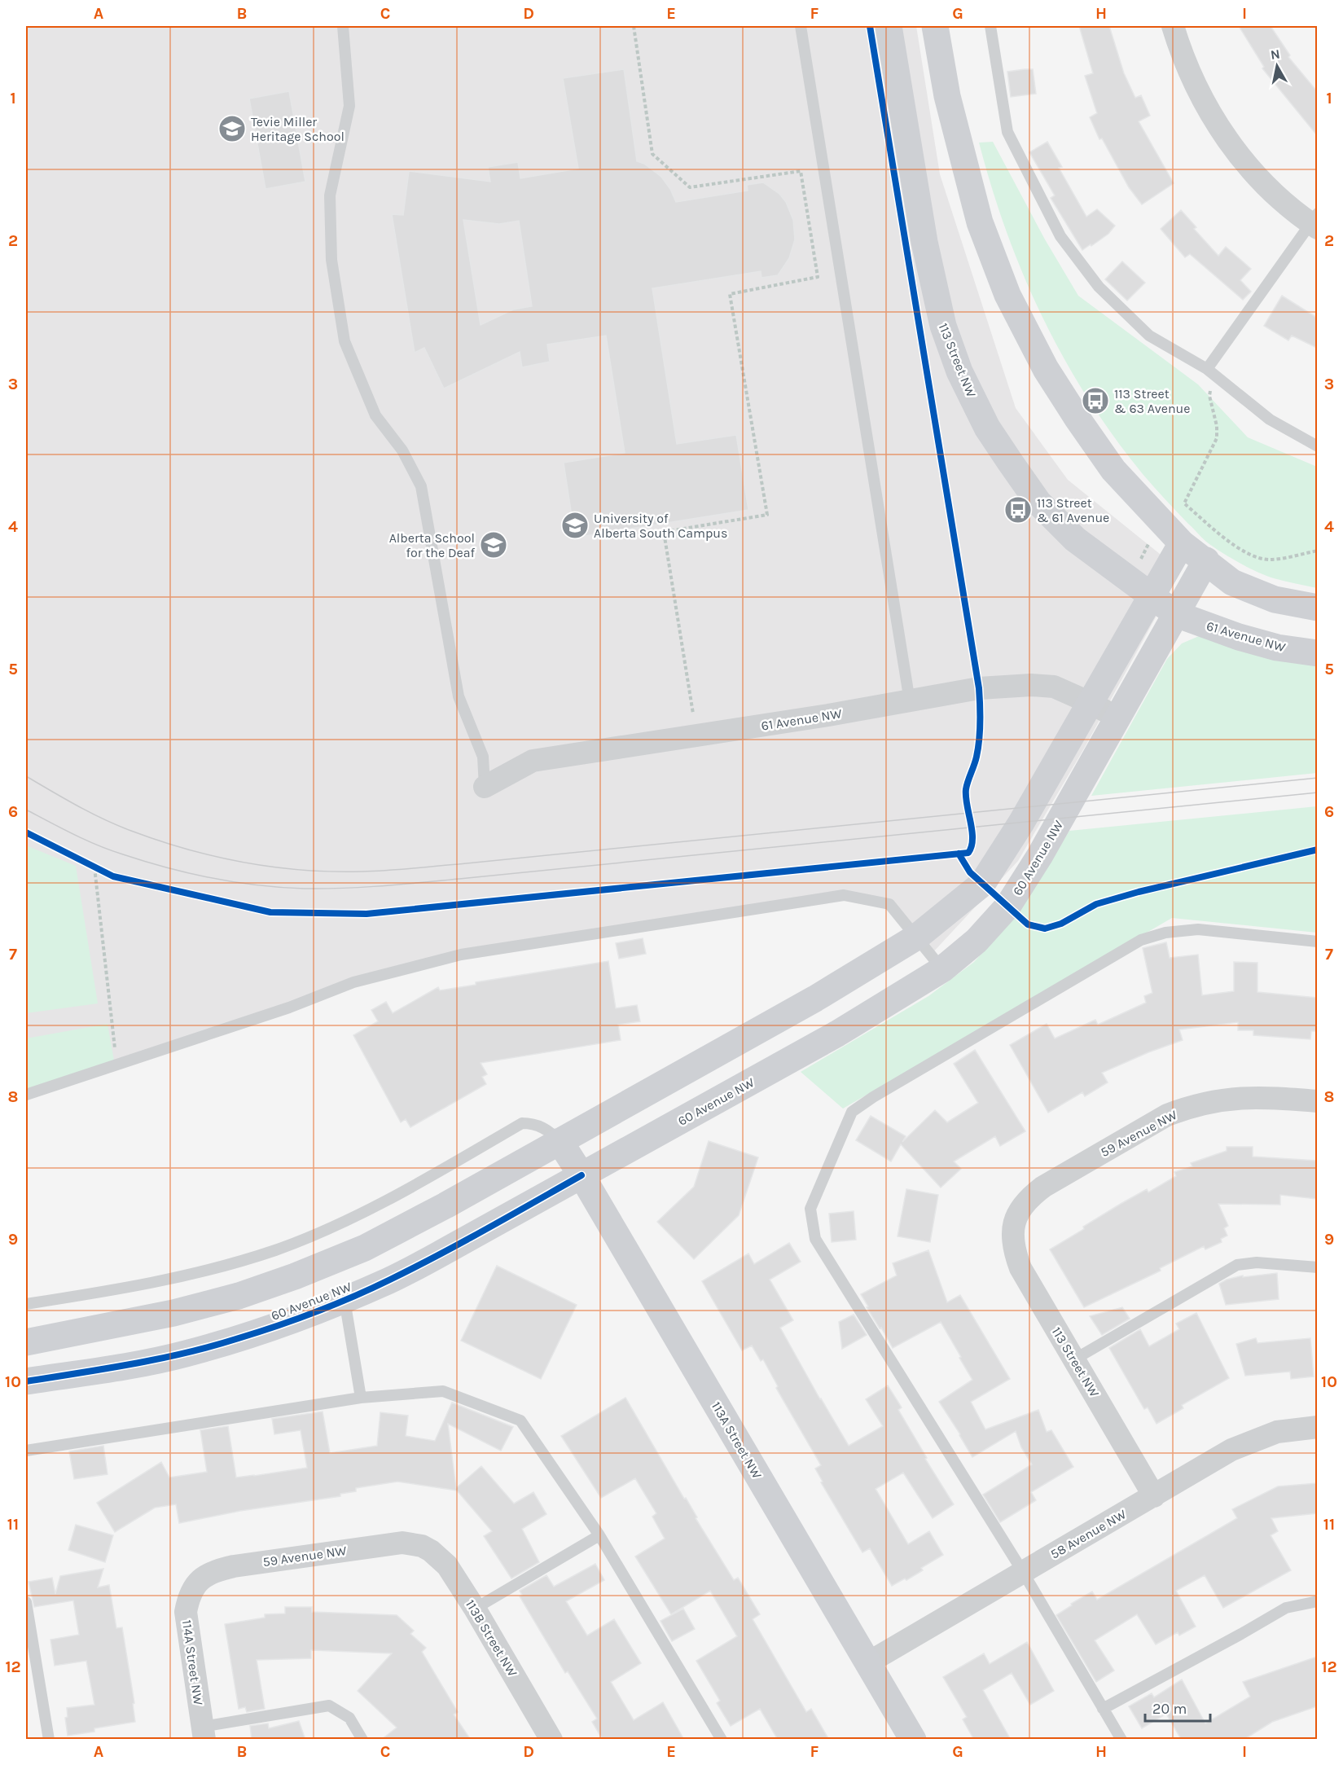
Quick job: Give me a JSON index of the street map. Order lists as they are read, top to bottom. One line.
{"streets":{"street":["113 Street NW","61 Avenue NW","60 Avenue NW","59 Avenue NW","113A Street NW","58 Avenue NW","113B Street NW","114A Street NW"]},"crossings":[["113 Street NW","61 Avenue NW"],["113 Street NW","60 Avenue NW"],["113 Street NW","59 Avenue NW"],["113 Street NW","58 Avenue NW"],["61 Avenue NW","60 Avenue NW"],["60 Avenue NW","113A Street NW"],["59 Avenue NW","113B Street NW"],["59 Avenue NW","114A Street NW"],["113A Street NW","58 Avenue NW"]],"places":{"school or university":["Tevie Miller Heritage School","University of Alberta South Campus","Alberta School for the Deaf"],"bus stop":["113 Street & 63 Avenue","113 Street & 61 Avenue"]},"scale_bar":"20 m","north":"top","grid":{"columns":["A","B","C","D","E","F","G","H","I"],"rows":["1","2","3","4","5","6","7","8","9","10","11","12"]}}
